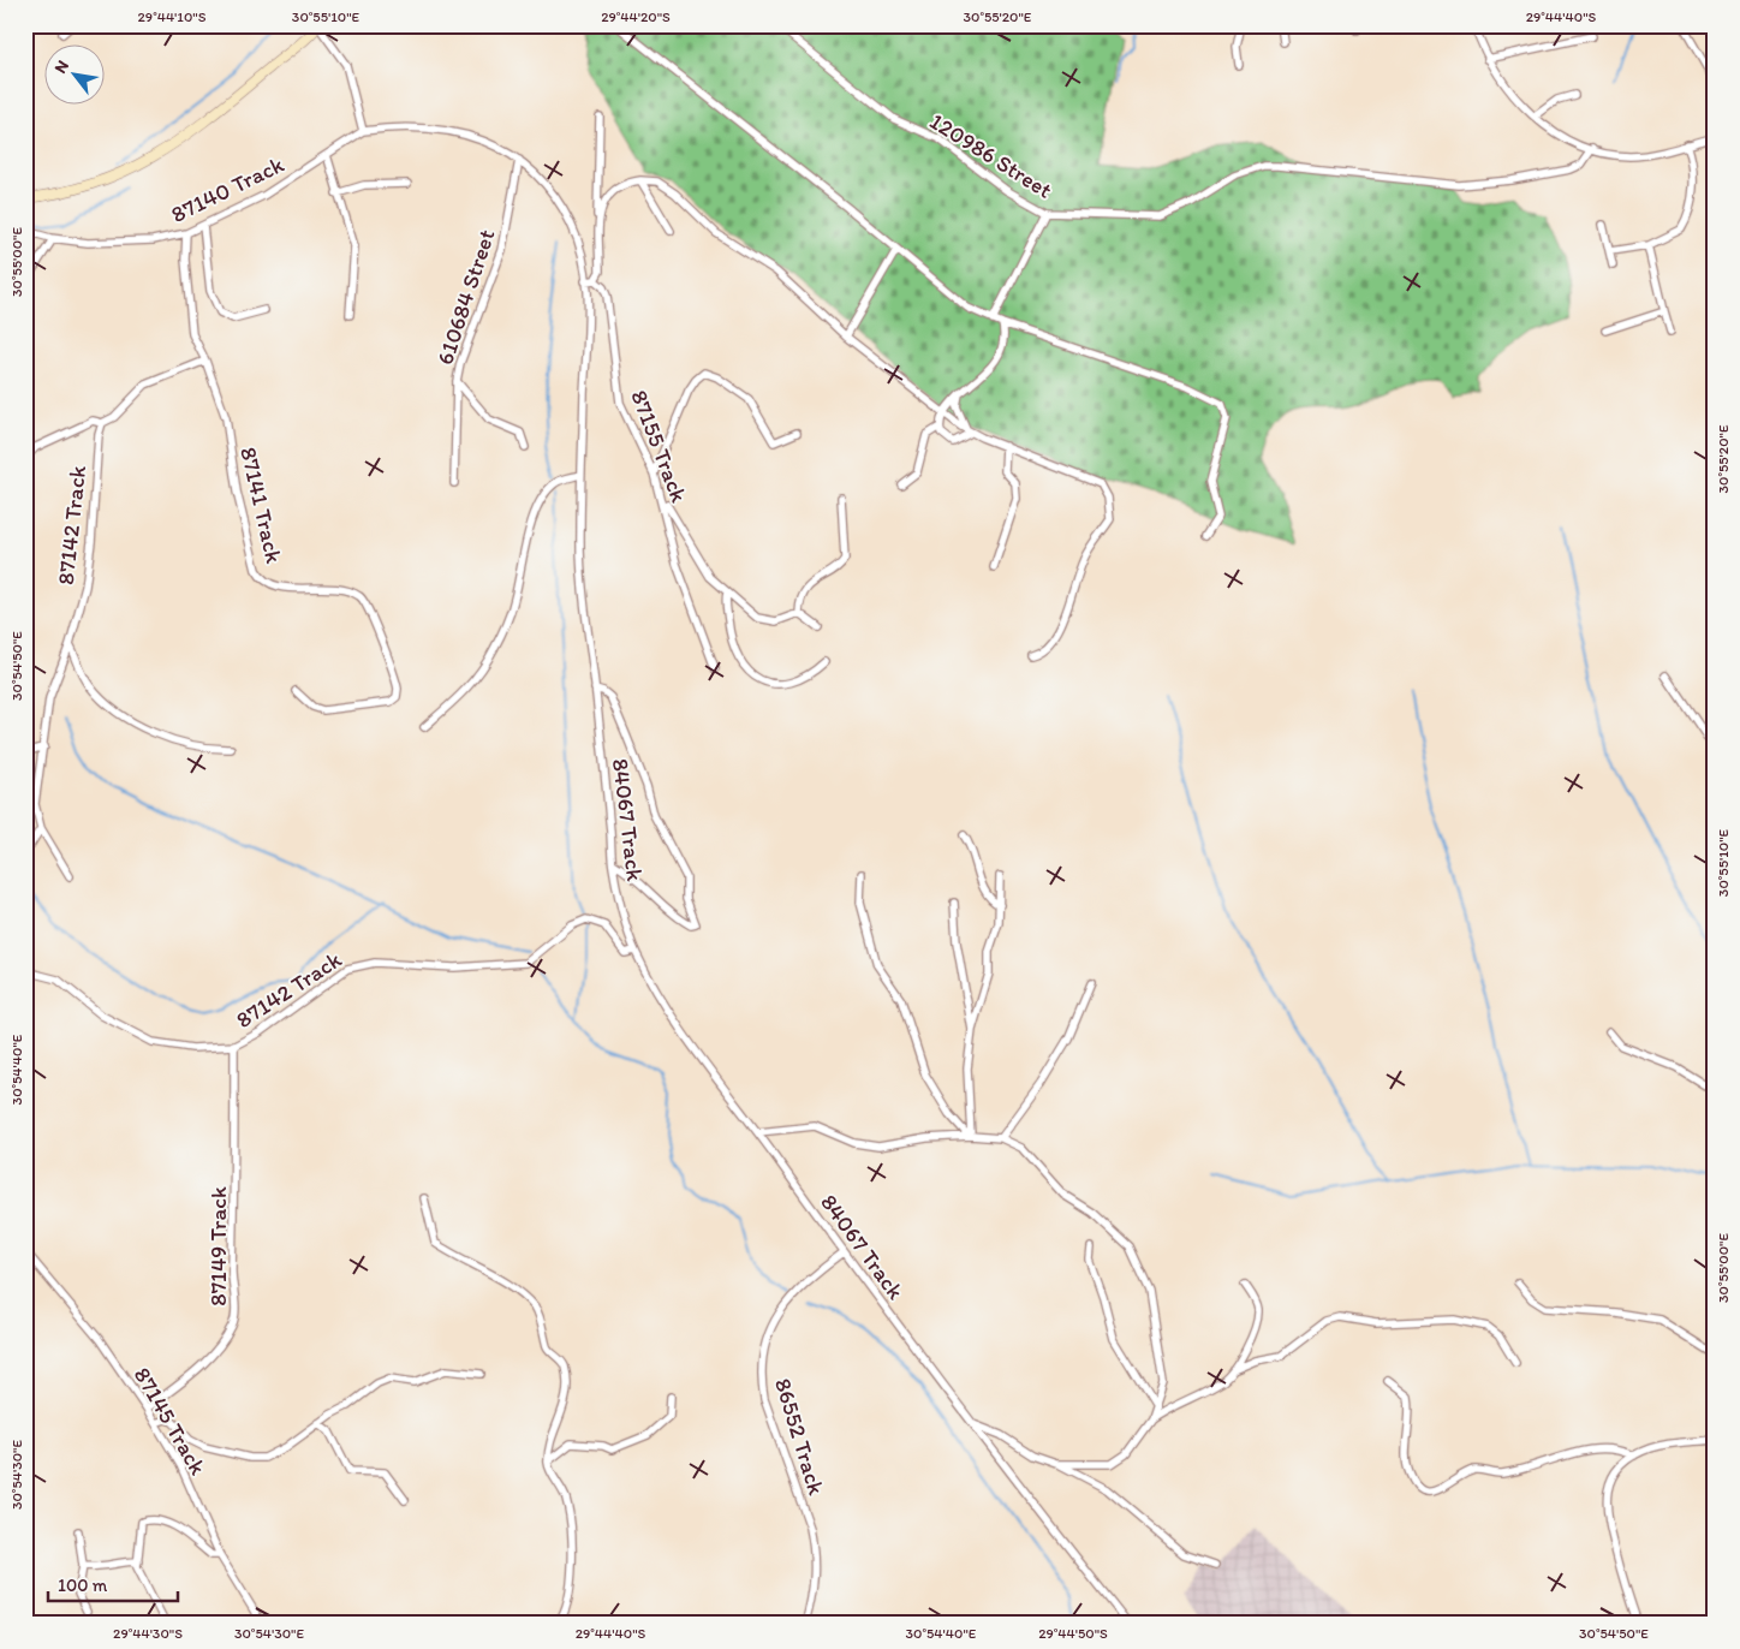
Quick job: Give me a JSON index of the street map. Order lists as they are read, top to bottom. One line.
{"streets":{"street":["120986 Street","87140 Track","610684 Street","87155 Track","87141 Track","87142 Track","84067 Track","87149 Track","87145 Track","86552 Track"]},"crossings":[["87140 Track","87141 Track"],["87140 Track","84067 Track"],["610684 Street","84067 Track"],["87142 Track","84067 Track"],["87142 Track","87149 Track"],["84067 Track","86552 Track"],["87149 Track","87145 Track"]],"scale_bar":"100 m","north":"top left","coordinates":["29°44'10\"S","30°55'10\"E","29°44'20\"S","30°55'20\"E","29°44'40\"S","30°55'00\"E","30°54'50\"E","30°54'40\"E","30°54'30\"E","29°44'30\"S","29°44'50\"S"]}
